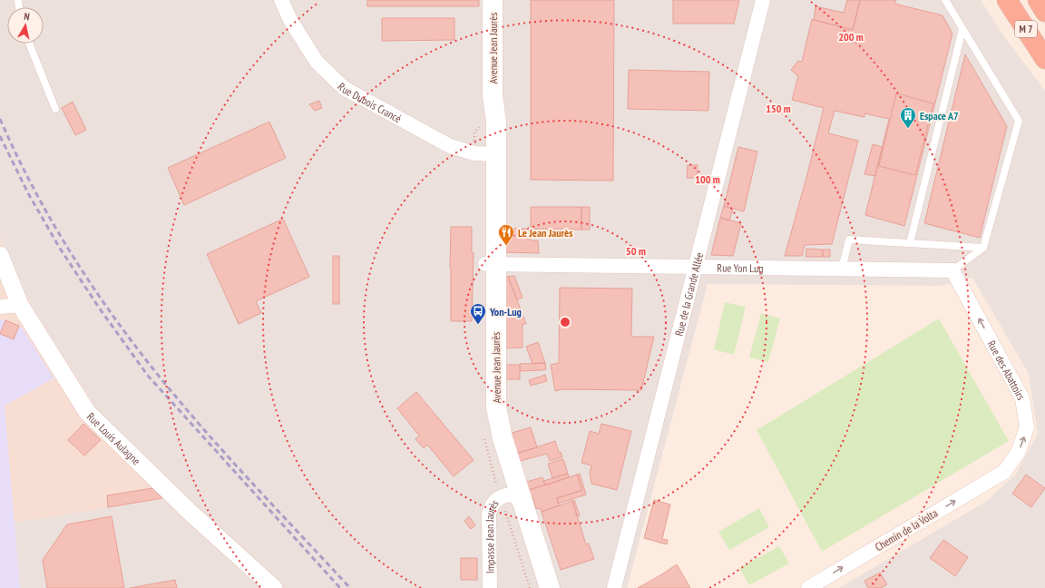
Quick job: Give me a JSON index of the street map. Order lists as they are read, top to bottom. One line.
{"streets":{"highway":["M 7"],"main road":["Avenue Jean Jaurès"],"street":["Rue Dubois Crancé","Rue Yon Lug","Rue de la Grande Allée","Rue des Abattoirs","Rue Louis Aulagne","Chemin de la Volta","Impasse Jean Jaurès"]},"crossings":[["Avenue Jean Jaurès","Rue Dubois Crancé"],["Avenue Jean Jaurès","Rue Yon Lug"],["Avenue Jean Jaurès","Impasse Jean Jaurès"],["Rue Yon Lug","Rue de la Grande Allée"],["Rue Yon Lug","Rue des Abattoirs"],["Rue des Abattoirs","Chemin de la Volta"]],"one_way":["Rue des Abattoirs","Chemin de la Volta"],"places":{"building":["Espace A7"],"restaurant":["Le Jean Jaurès"],"bus stop":["Yon-Lug"]},"north":"top","rings":["200 m","150 m","100 m","50 m"]}
